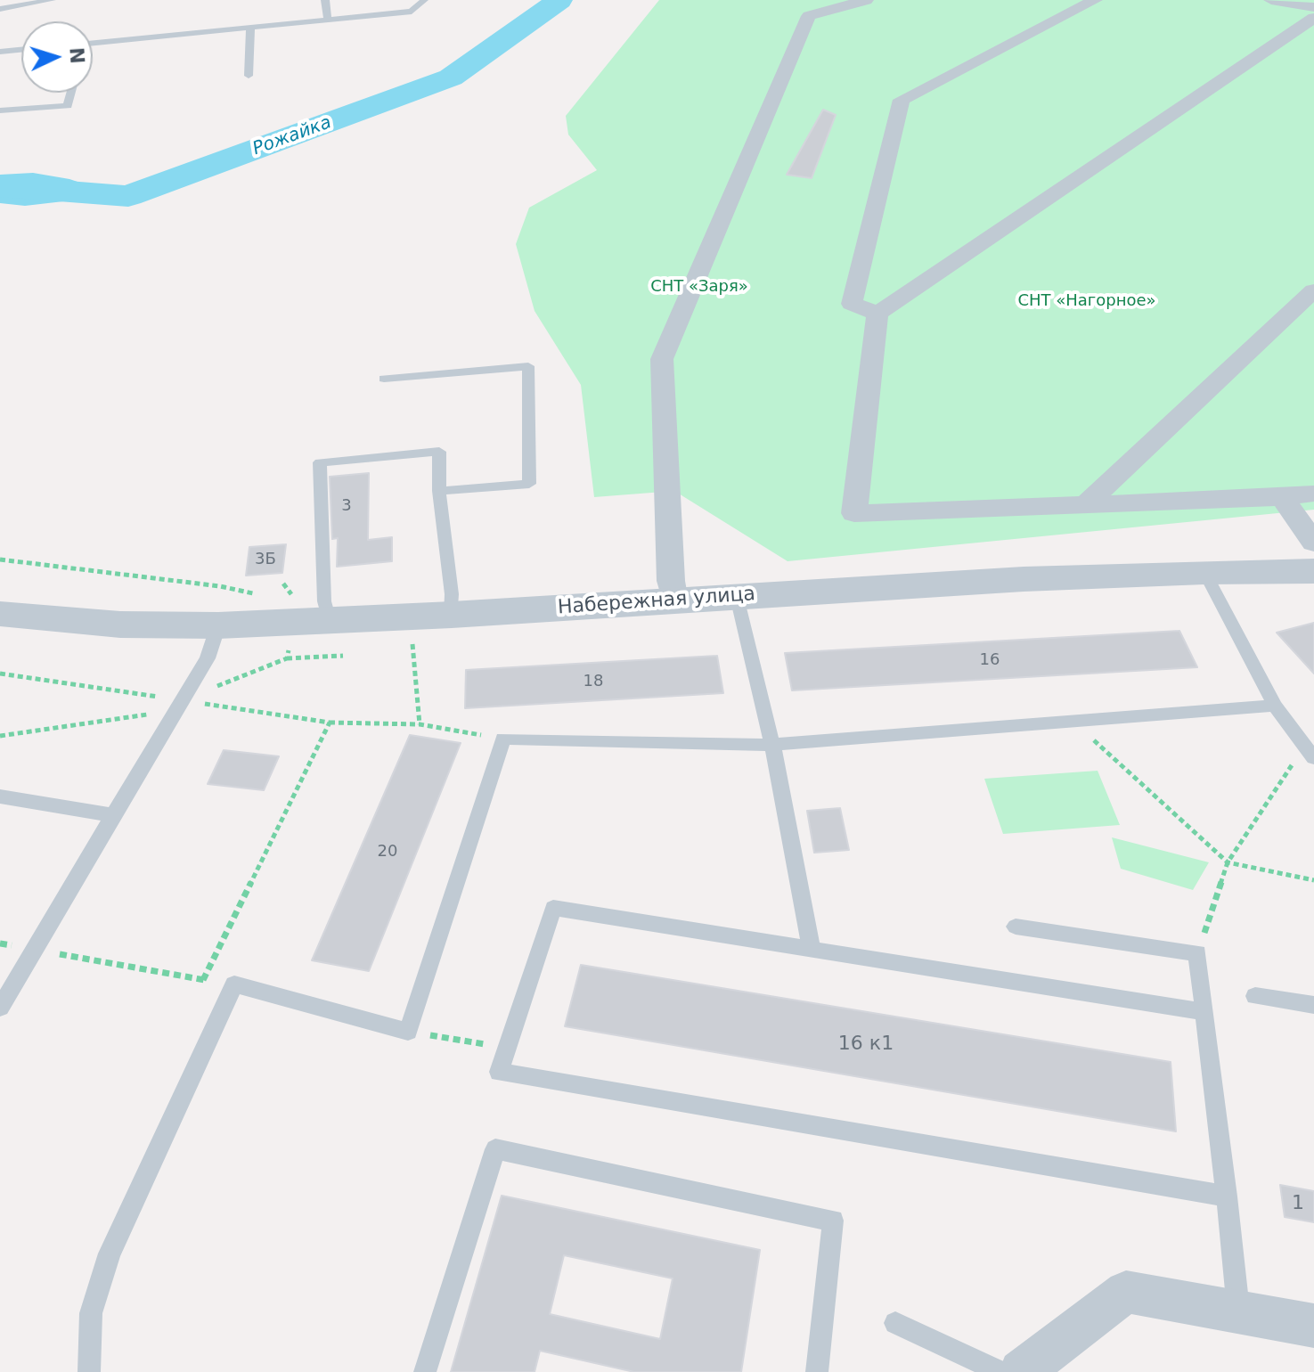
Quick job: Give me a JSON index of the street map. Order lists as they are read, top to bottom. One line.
{"streets":{"street":["Набережная улица"]},"water":["Рожайка"],"parks":["СНТ «Заря»","СНТ «Нагорное»"],"house_numbers":["3","3Б","16","18","20","16 к1","1"],"north":"right"}
